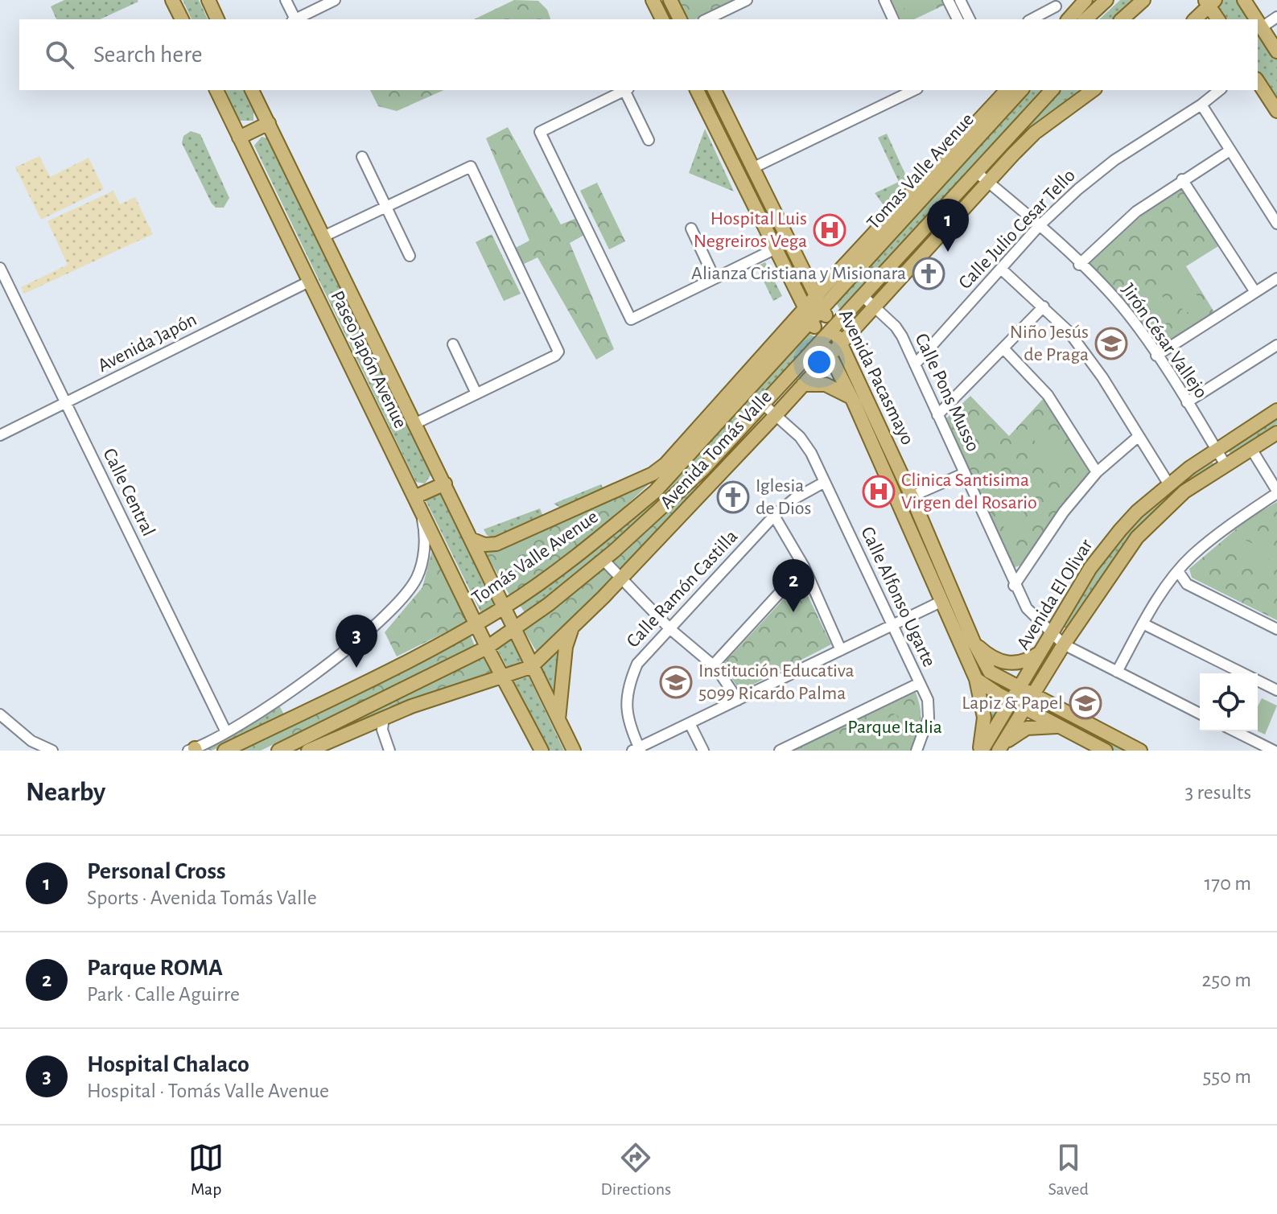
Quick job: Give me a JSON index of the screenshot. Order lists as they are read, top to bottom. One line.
{"streets":{"main road":["Tomas Valle Avenue","Paseo Japón Avenue","Avenida Pacasmayo","Avenida Tomás Valle","Tomás Valle Avenue","Avenida El Olivar"],"street":["Calle Julio Cesar Tello","Jirón César Vallejo","Avenida Japón","Calle Pons Musso","Calle Central","Calle Ramón Castilla","Calle Alfonso Ugarte"]},"crossings":[["Tomas Valle Avenue","Jirón César Vallejo"],["Tomas Valle Avenue","Avenida Pacasmayo"],["Tomas Valle Avenue","Calle Pons Musso"],["Tomas Valle Avenue","Avenida Tomás Valle"],["Tomas Valle Avenue","Tomás Valle Avenue"],["Calle Julio Cesar Tello","Jirón César Vallejo"],["Calle Julio Cesar Tello","Calle Pons Musso"],["Jirón César Vallejo","Avenida Tomás Valle"],["Jirón César Vallejo","Avenida El Olivar"],["Avenida Japón","Paseo Japón Avenue"],["Avenida Japón","Calle Central"],["Paseo Japón Avenue","Avenida Tomás Valle"],["Paseo Japón Avenue","Tomás Valle Avenue"],["Avenida Pacasmayo","Avenida Tomás Valle"],["Avenida Pacasmayo","Tomás Valle Avenue"],["Avenida Pacasmayo","Avenida El Olivar"],["Calle Pons Musso","Avenida Tomás Valle"],["Calle Pons Musso","Avenida El Olivar"],["Avenida Tomás Valle","Tomás Valle Avenue"],["Avenida Tomás Valle","Calle Alfonso Ugarte"],["Tomás Valle Avenue","Calle Alfonso Ugarte"],["Calle Ramón Castilla","Calle Alfonso Ugarte"]],"parks":["Parque Italia"],"places":{"hospital":["Hospital Luis Negreiros Vega","Clinica Santisima Virgen del Rosario"],"church":["Alianza Cristiana y Misionara","Iglesia de Dios"],"school or university":["Niño Jesús de Praga","Institución Educativa 5099 Ricardo Palma","Lapiz & Papel"]},"page":{"search":"Search here","pins":["1","2","3"],"heading":["Nearby","3 results"],"list":[{"mark":"1","name":"Personal Cross","note":"Sports · Avenida Tomás Valle","value":"170 m"},{"mark":"2","name":"Parque ROMA","note":"Park · Calle Aguirre","value":"250 m"},{"mark":"3","name":"Hospital Chalaco","note":"Hospital · Tomás Valle Avenue","value":"550 m"}],"nav":["Map","Directions","Saved"]}}
